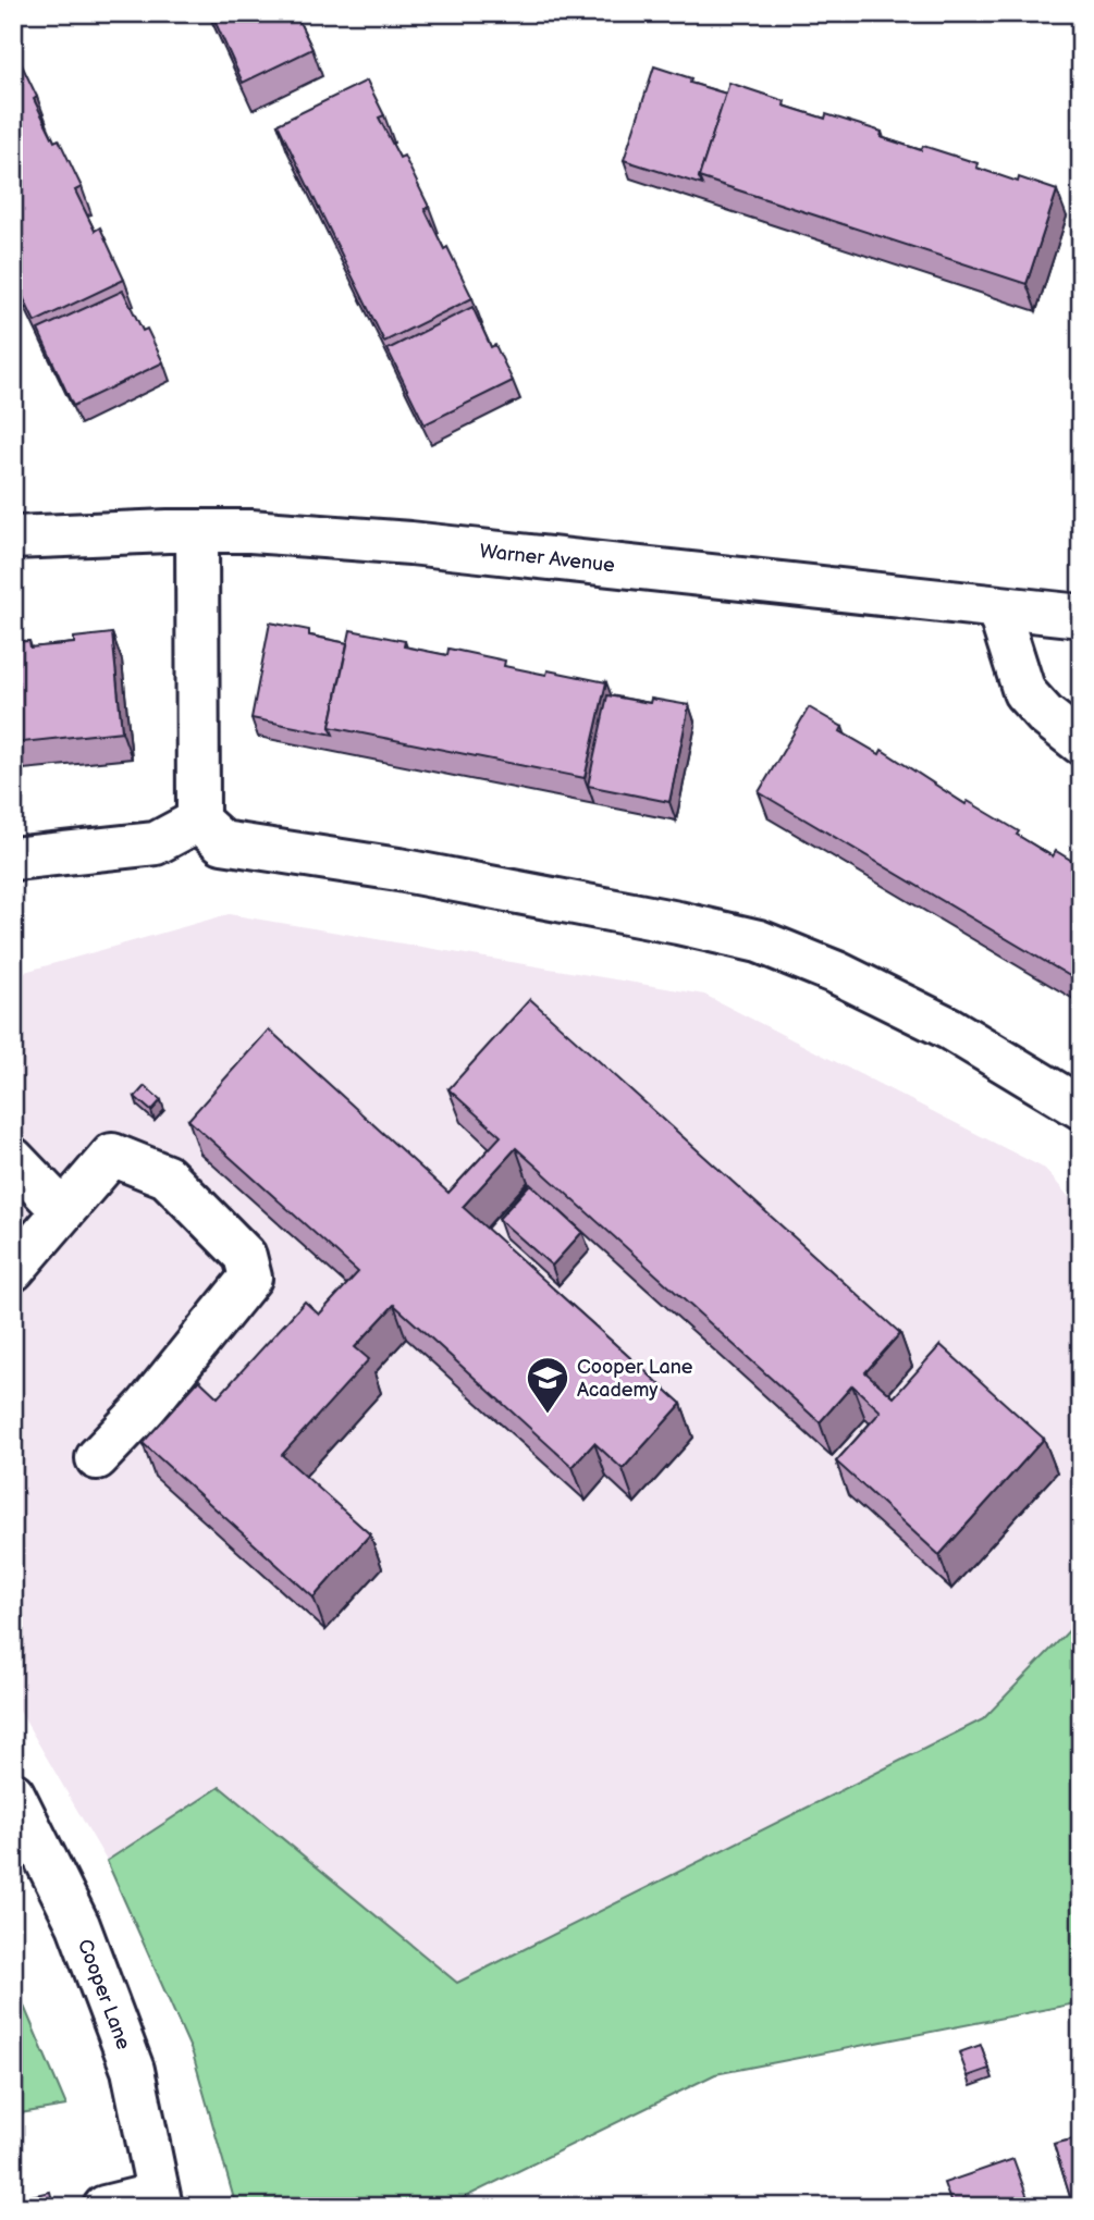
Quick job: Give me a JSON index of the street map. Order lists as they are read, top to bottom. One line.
{"streets":{"street":["Warner Avenue","Cooper Lane"]},"places":{"school or university":["Cooper Lane Academy"]}}
